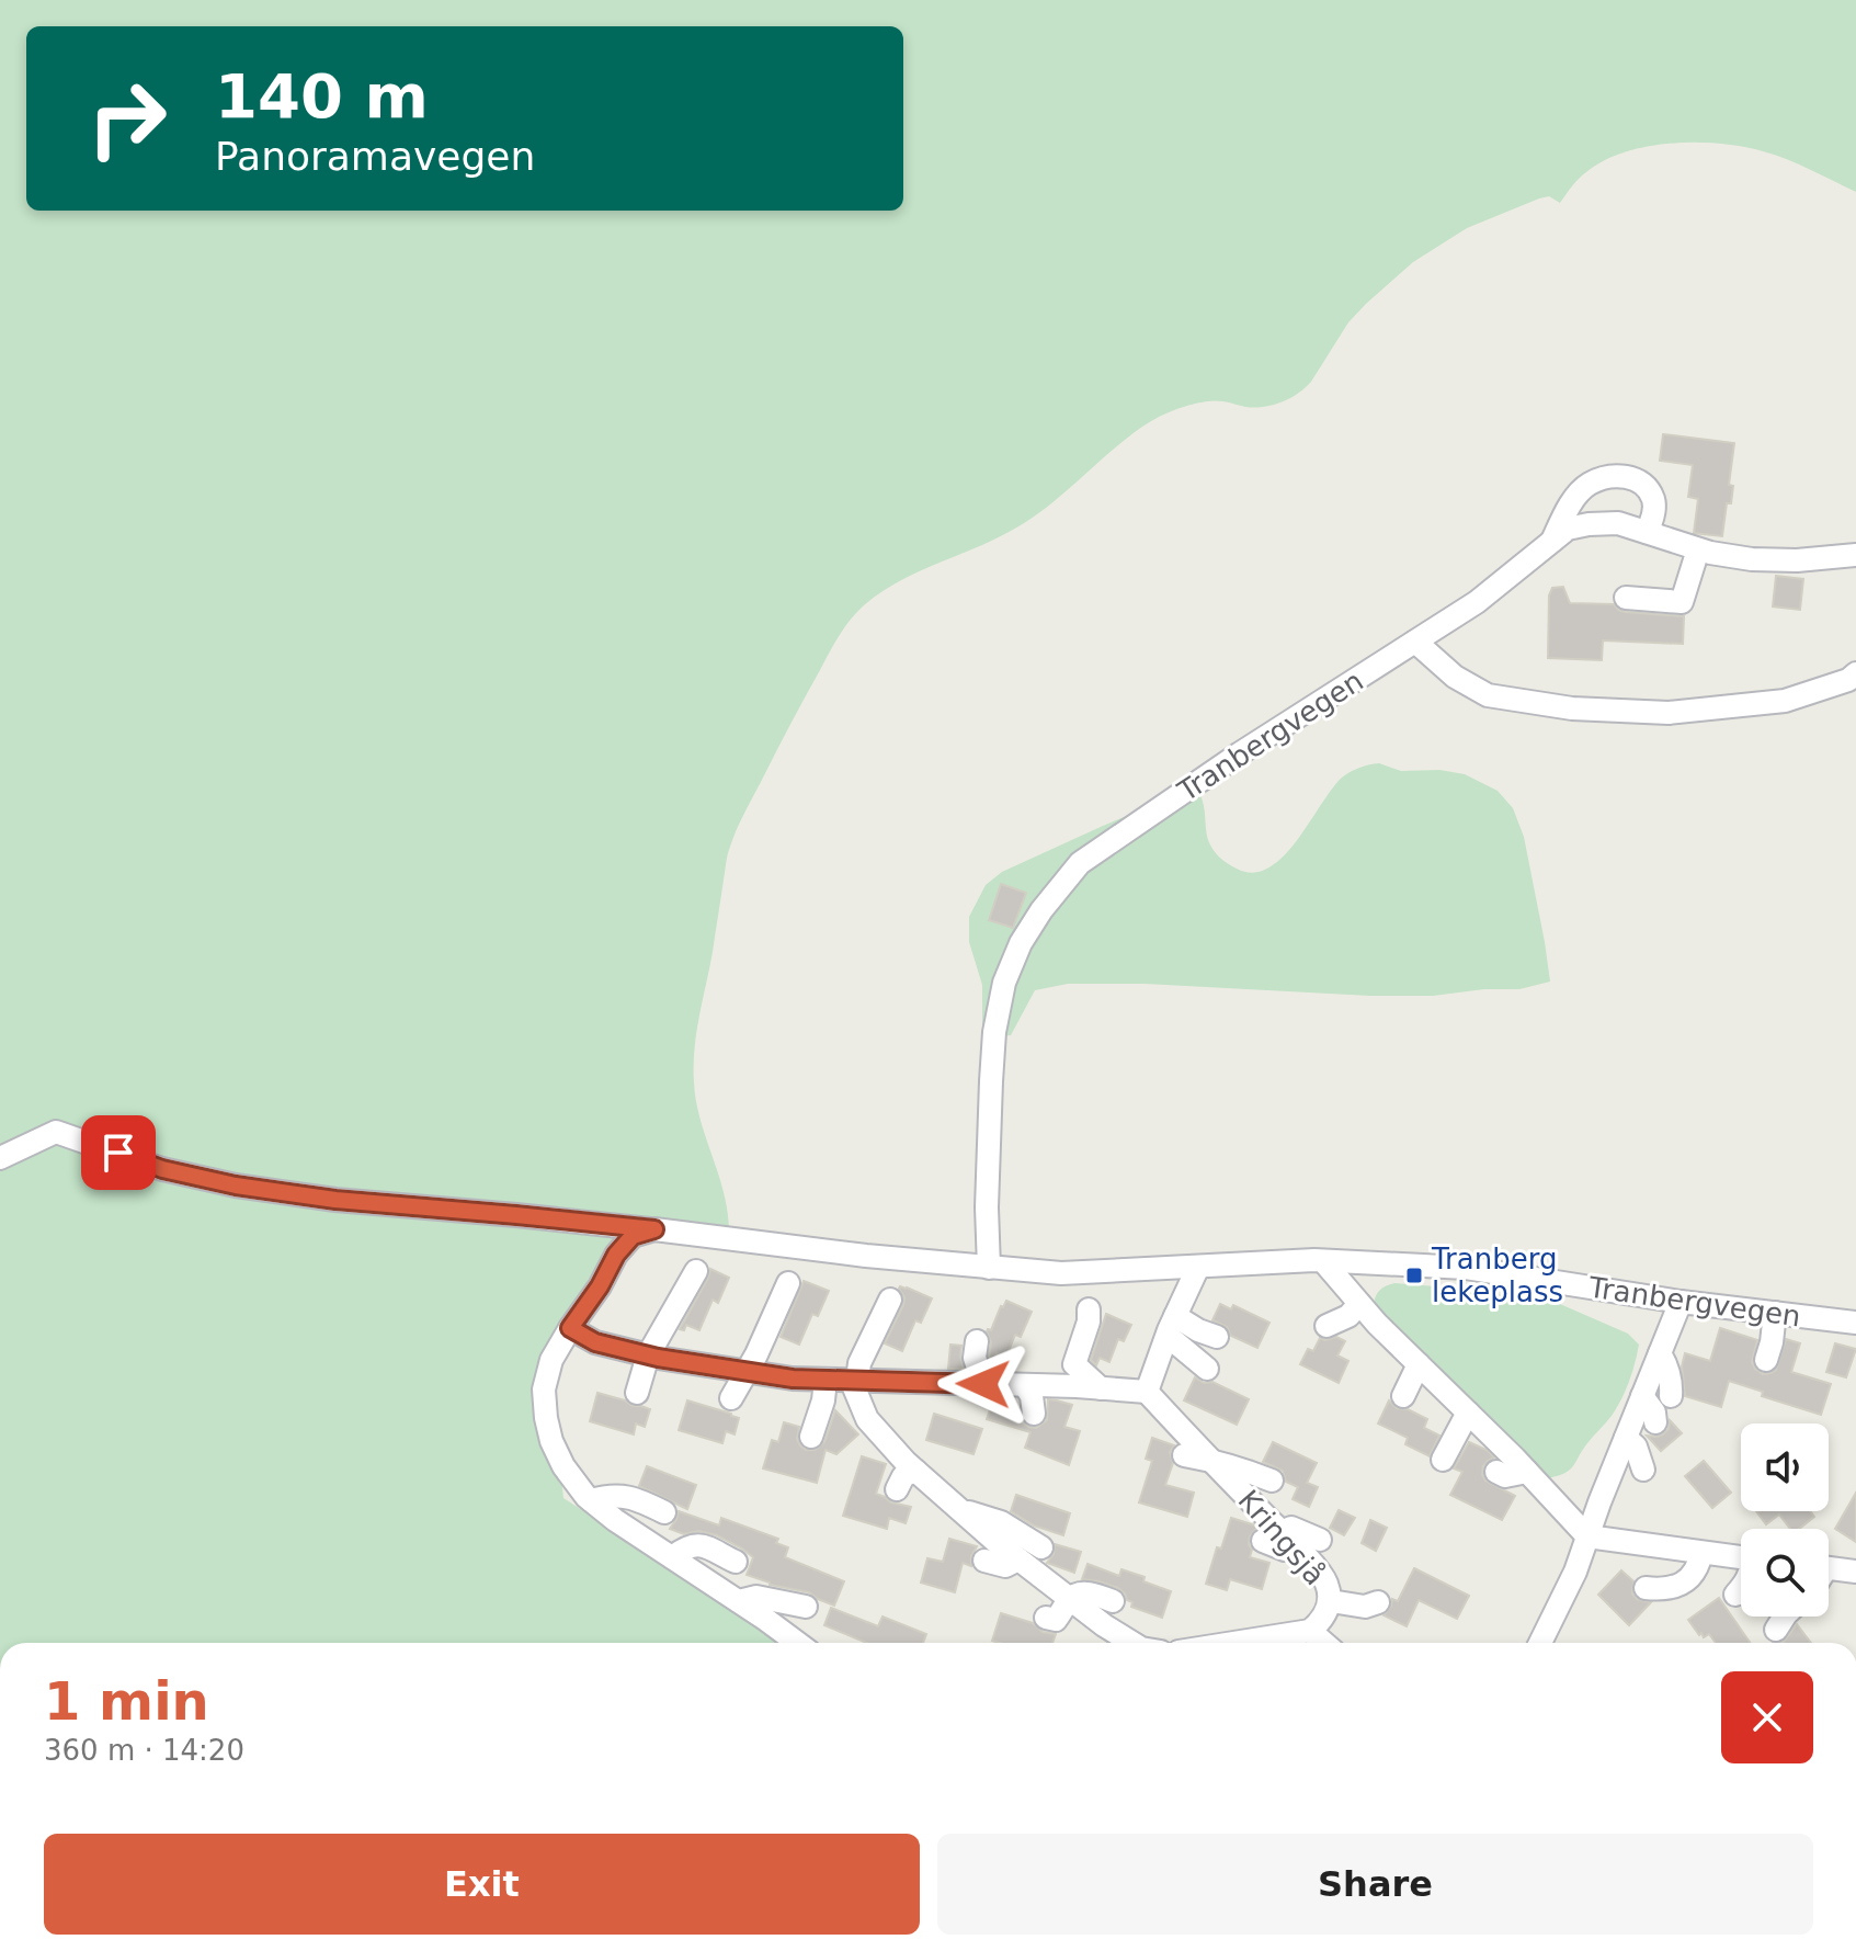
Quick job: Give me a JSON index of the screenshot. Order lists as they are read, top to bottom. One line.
{"streets":{"street":["Tranbergvegen","Kringsjå"]},"places":{"transit":["Tranberg lekeplass"]},"page":{"turn":["140 m","Panoramavegen"],"heading":["1 min","360 m · 14:20"],"buttons":["Exit","Share"]}}
